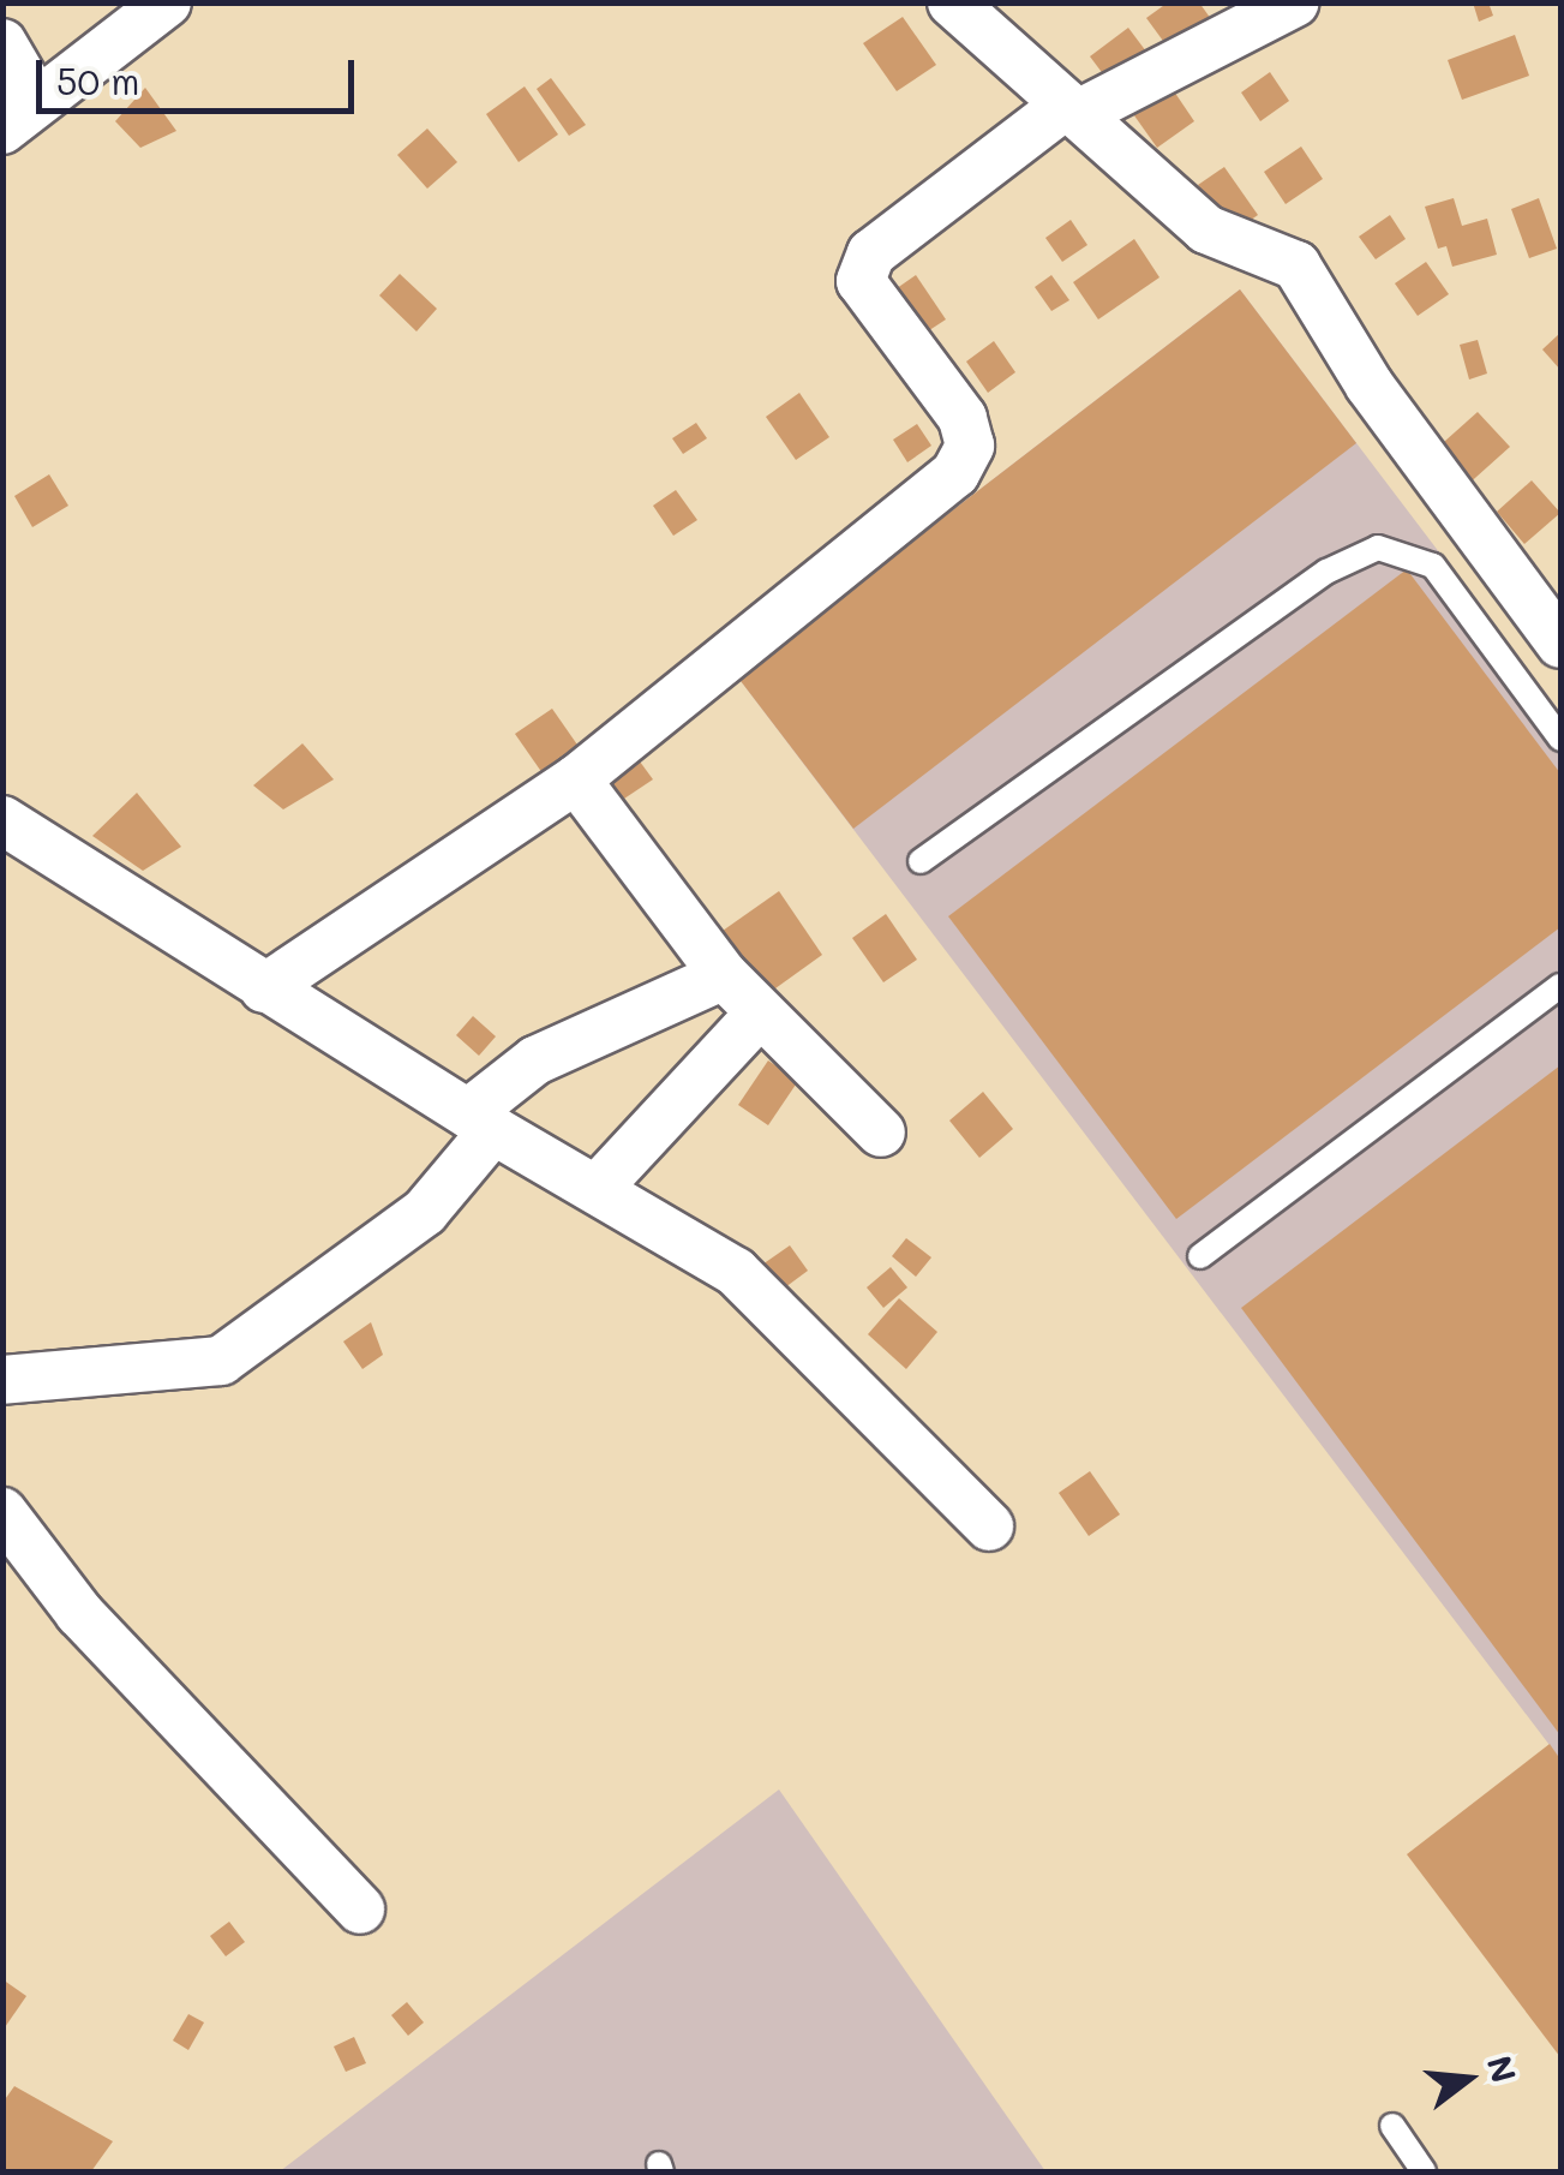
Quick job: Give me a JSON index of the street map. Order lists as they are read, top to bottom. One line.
{"scale_bar":"50 m","north":"right"}
